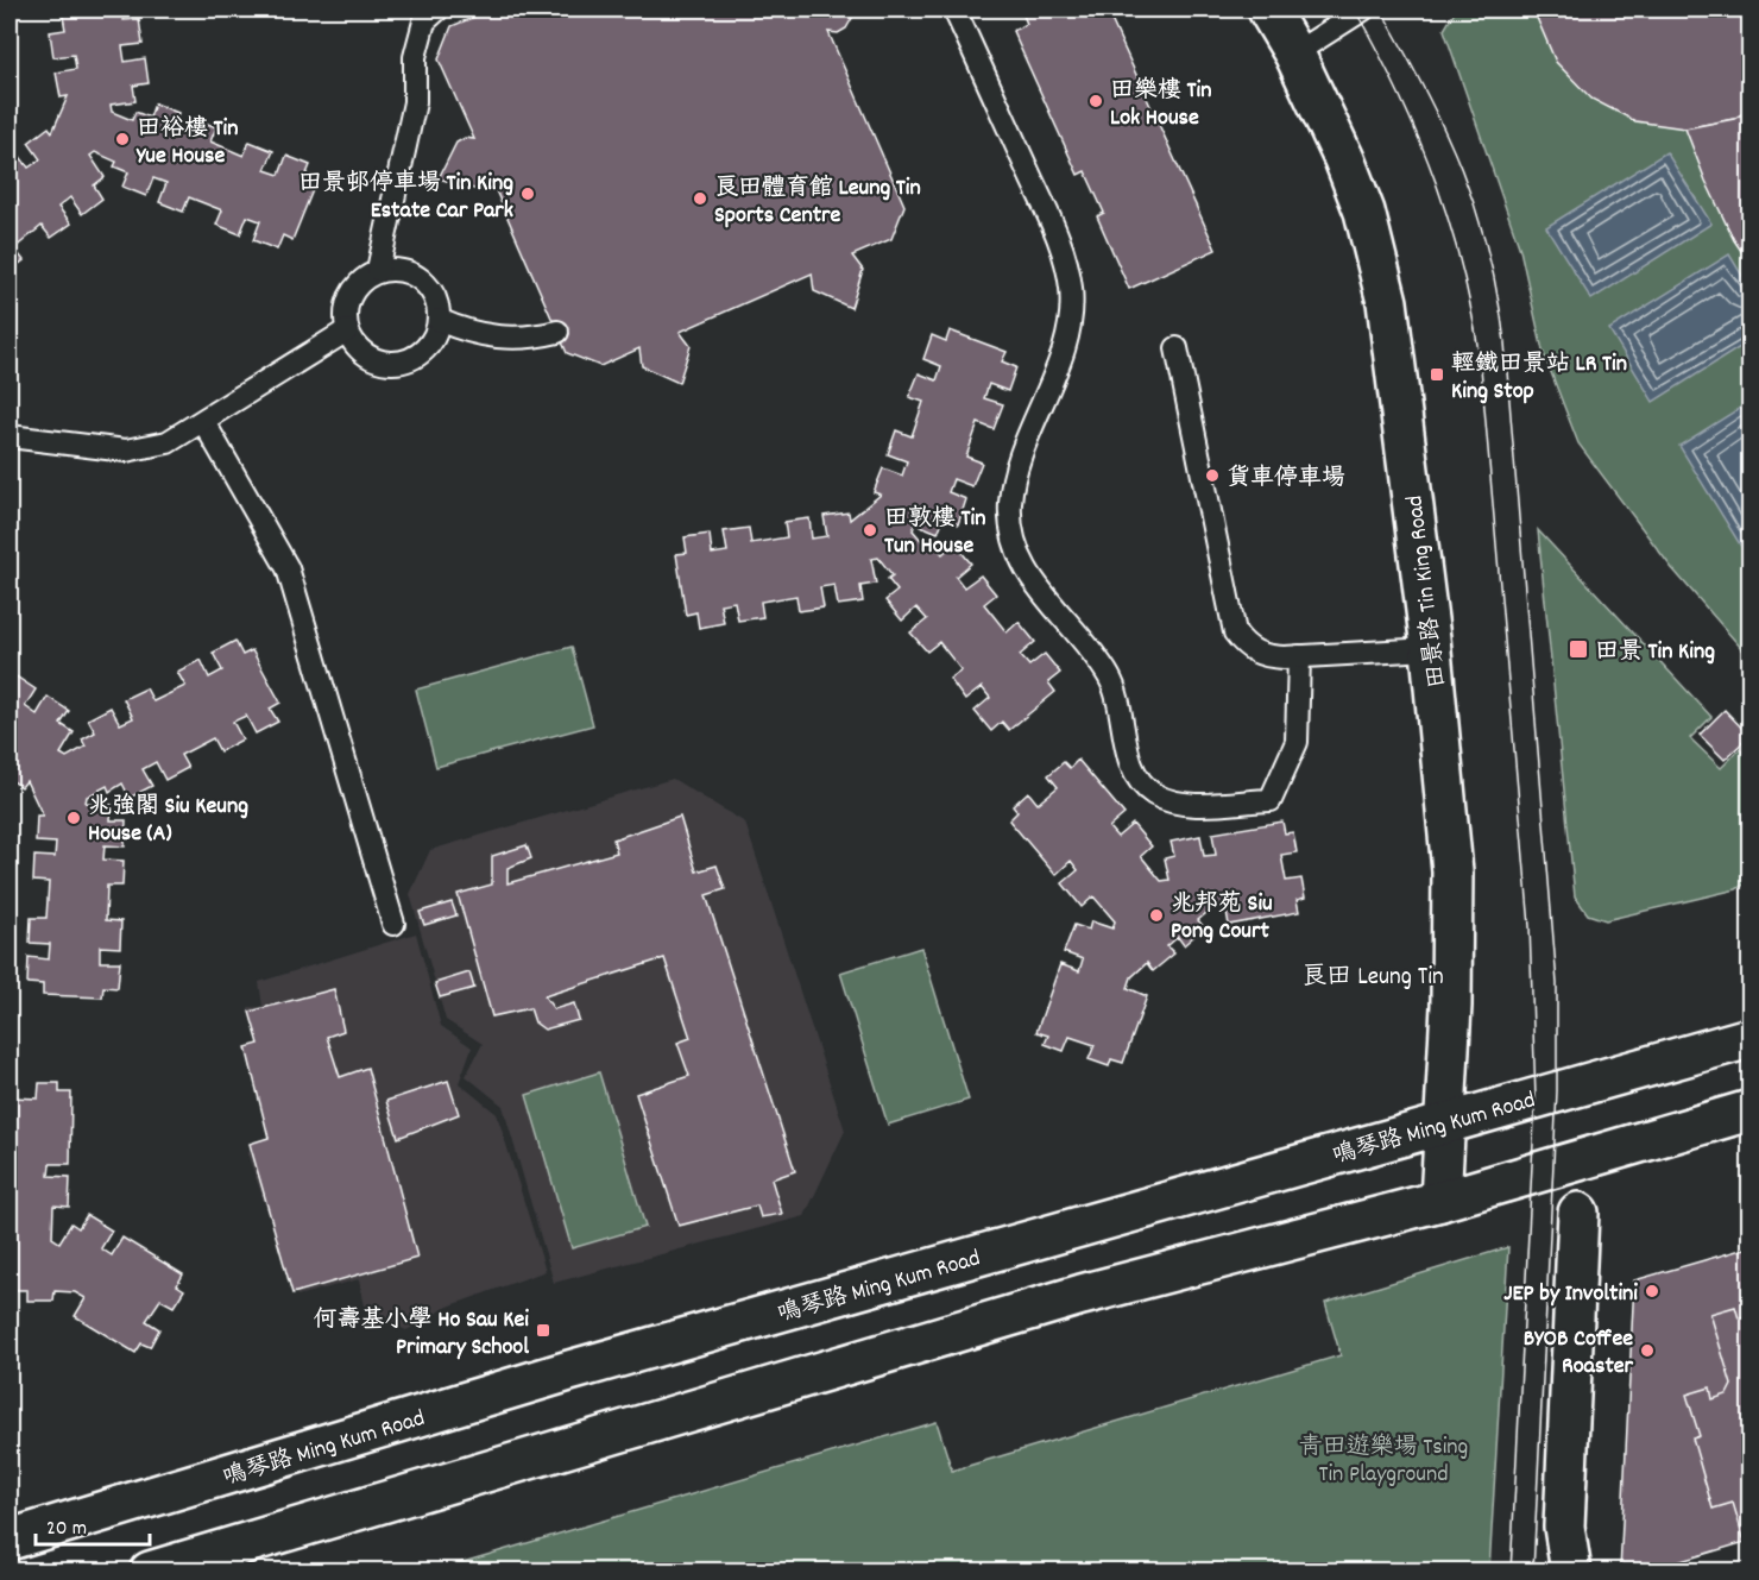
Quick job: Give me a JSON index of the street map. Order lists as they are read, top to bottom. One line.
{"streets":{"main road":["田景路 Tin King Road","鳴琴路 Ming Kum Road"]},"crossings":[["田景路 Tin King Road","鳴琴路 Ming Kum Road"]],"districts":["良田 Leung Tin"],"parks":["青田遊樂場 Tsing Tin Playground"],"places":{"other":["田樂樓 Tin Lok House","田裕樓 Tin Yue House","田景邨停車場 Tin King Estate Car Park","良田體育館 Leung Tin Sports Centre","貨車停車場","田敦樓 Tin Tun House","兆強閣 Siu Keung House (A)","兆邦苑 Siu Pong Court","JEP by Involtini","BYOB Coffee Roaster"],"transit":["輕鐵田景站 LR Tin King Stop","田景 Tin King","何壽基小學 Ho Sau Kei Primary School"]},"scale_bar":"20 m"}
